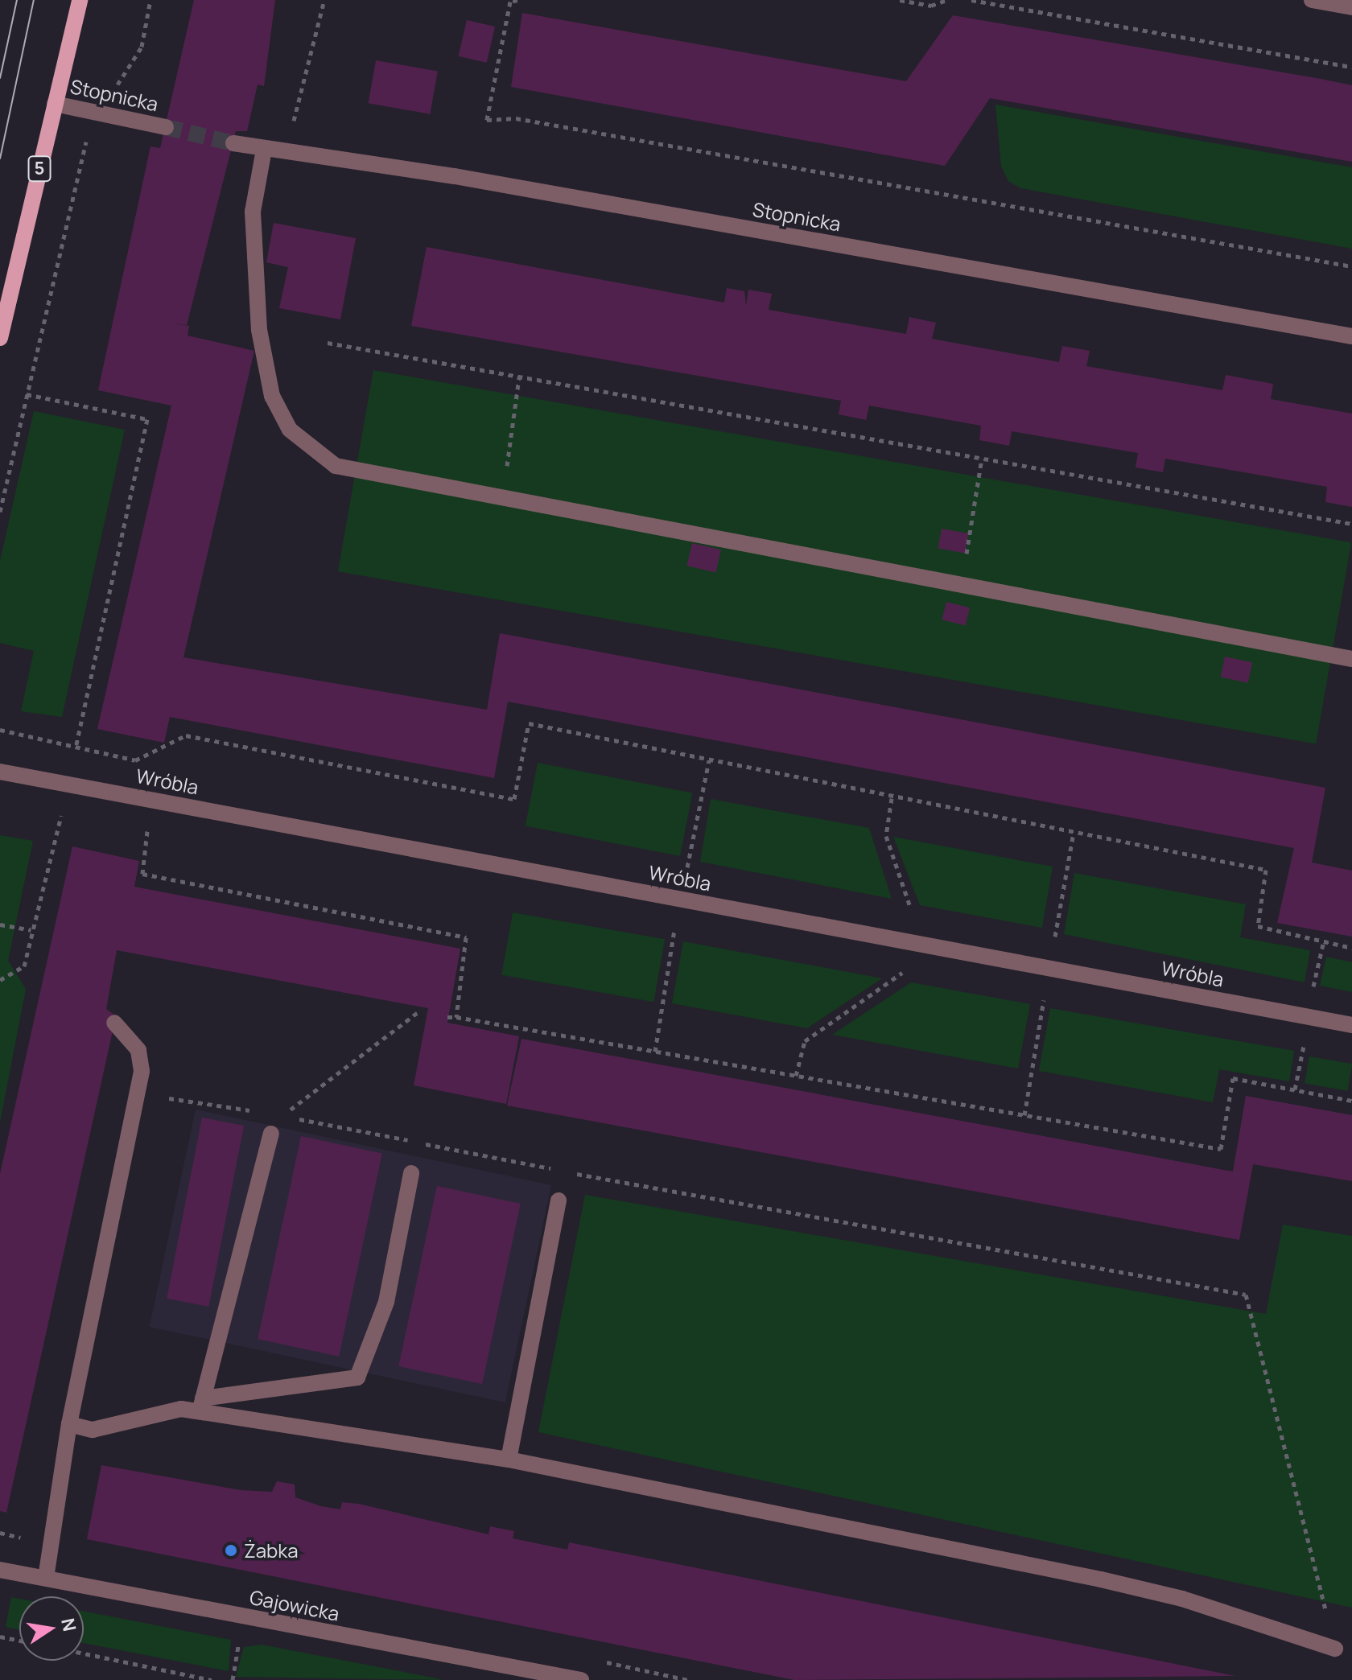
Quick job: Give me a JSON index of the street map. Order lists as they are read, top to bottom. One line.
{"streets":{"main road":["5"],"street":["Stopnicka","Wróbla","Gajowicka"]},"crossings":[["Stopnicka","5"]],"places":["Żabka"],"north":"right"}
